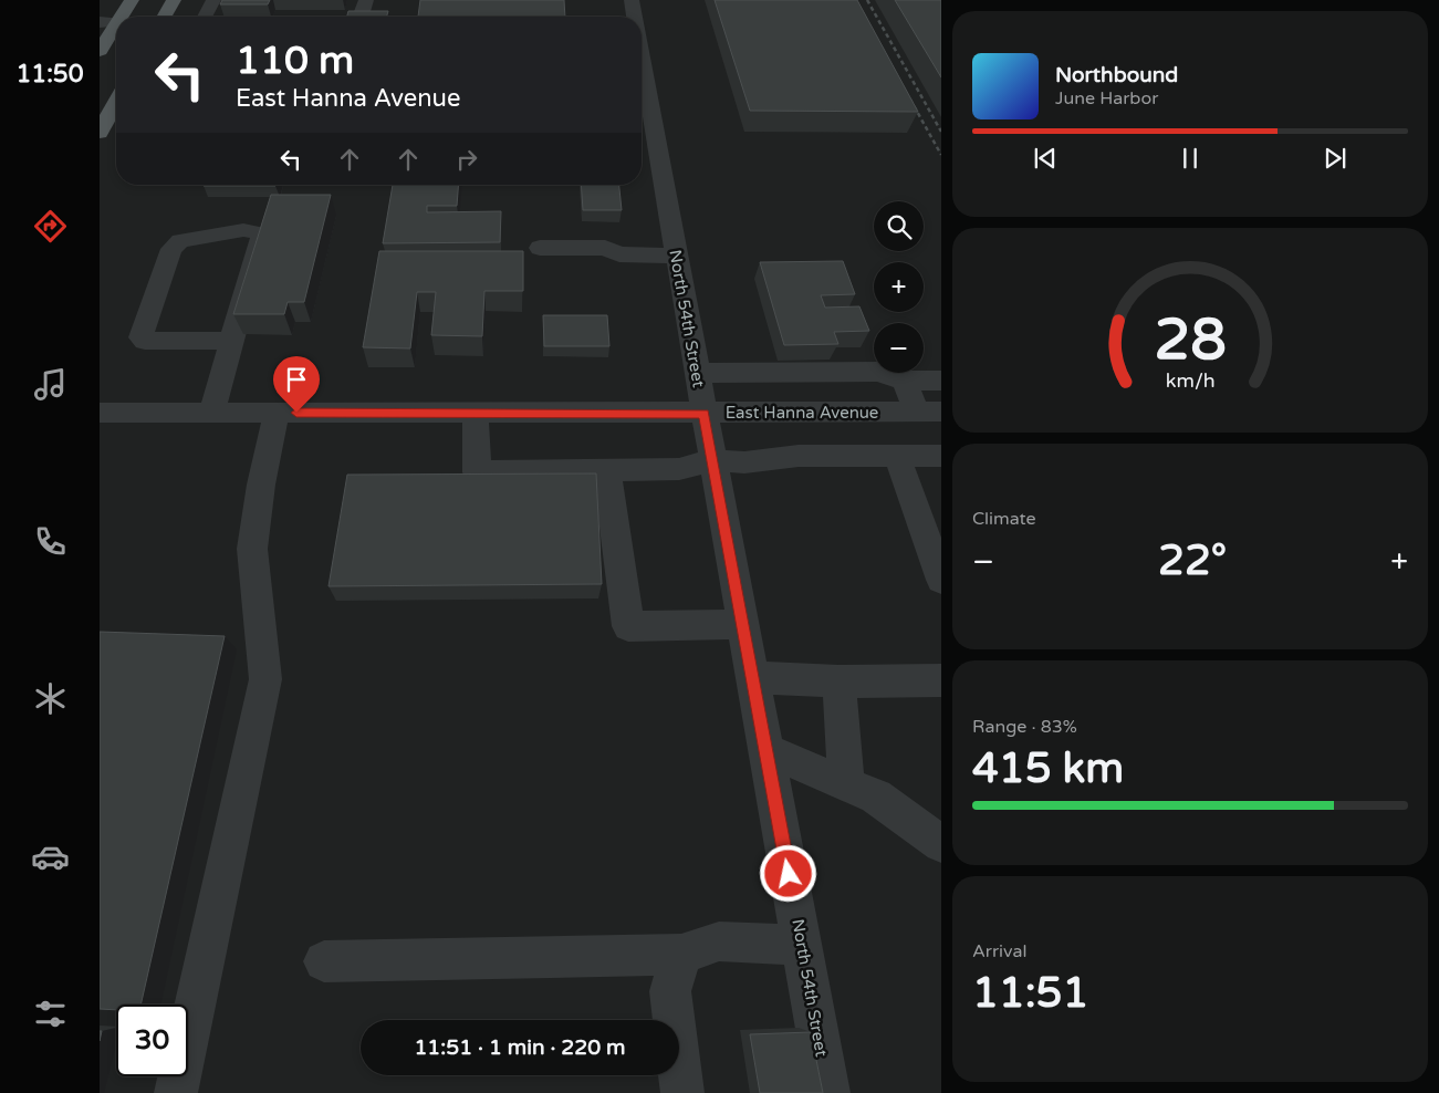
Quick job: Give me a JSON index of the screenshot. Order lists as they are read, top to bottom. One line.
{"streets":{"street":["North 54th Street","East Hanna Avenue"]},"crossings":[["North 54th Street","East Hanna Avenue"]],"page":{"tabs":"11:50","turn":["110 m","East Hanna Avenue"],"song":["Northbound","June Harbor"],"map_buttons":["+","−"],"tile":["Climate",["Range · 83%","415 km"],["Arrival","11:51"]],"heat":["−","22°","+"],"limit":"30","trip":"11:51 · 1 min · 220 m","gauge":["28","km/h"]}}
